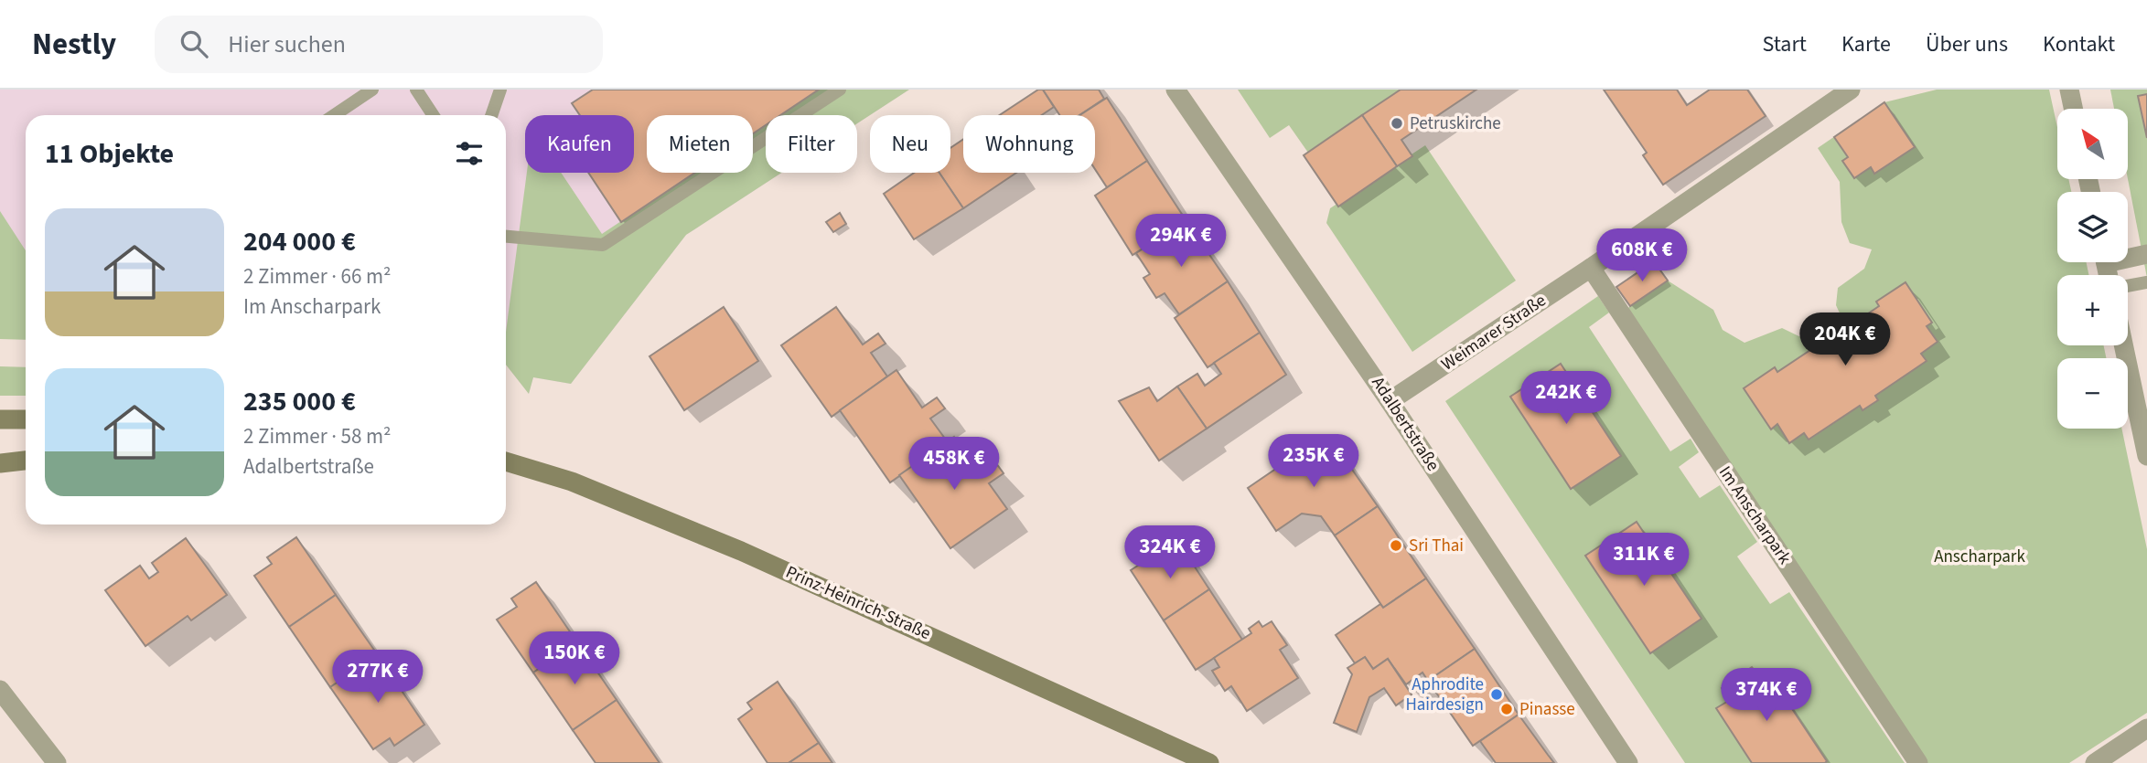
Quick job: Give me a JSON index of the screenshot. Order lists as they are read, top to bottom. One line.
{"streets":{"main road":["Prinz-Heinrich-Straße"],"street":["Weimarer Straße","Adalbertstraße","Im Anscharpark"]},"crossings":[["Weimarer Straße","Adalbertstraße"],["Weimarer Straße","Im Anscharpark"]],"parks":["Anscharpark"],"places":["Petruskirche","Sri Thai","Aphrodite Hairdesign","Pinasse"],"north":"top left","page":{"header":"Nestly","search":"Hier suchen","nav":["Start","Karte","Über uns","Kontakt"],"map_buttons":["+","−"],"chip":["Kaufen","Mieten","Filter","Neu","Wohnung"],"heading":"11 Objekte","list":[{"name":"204 000 €","note":"2 Zimmer · 66 m² · Im Anscharpark"},{"name":"235 000 €","note":"2 Zimmer · 58 m² · Adalbertstraße"}],"price":["294K €","608K €","204K €","242K €","235K €","458K €","324K €","311K €","150K €","277K €","374K €"]}}
